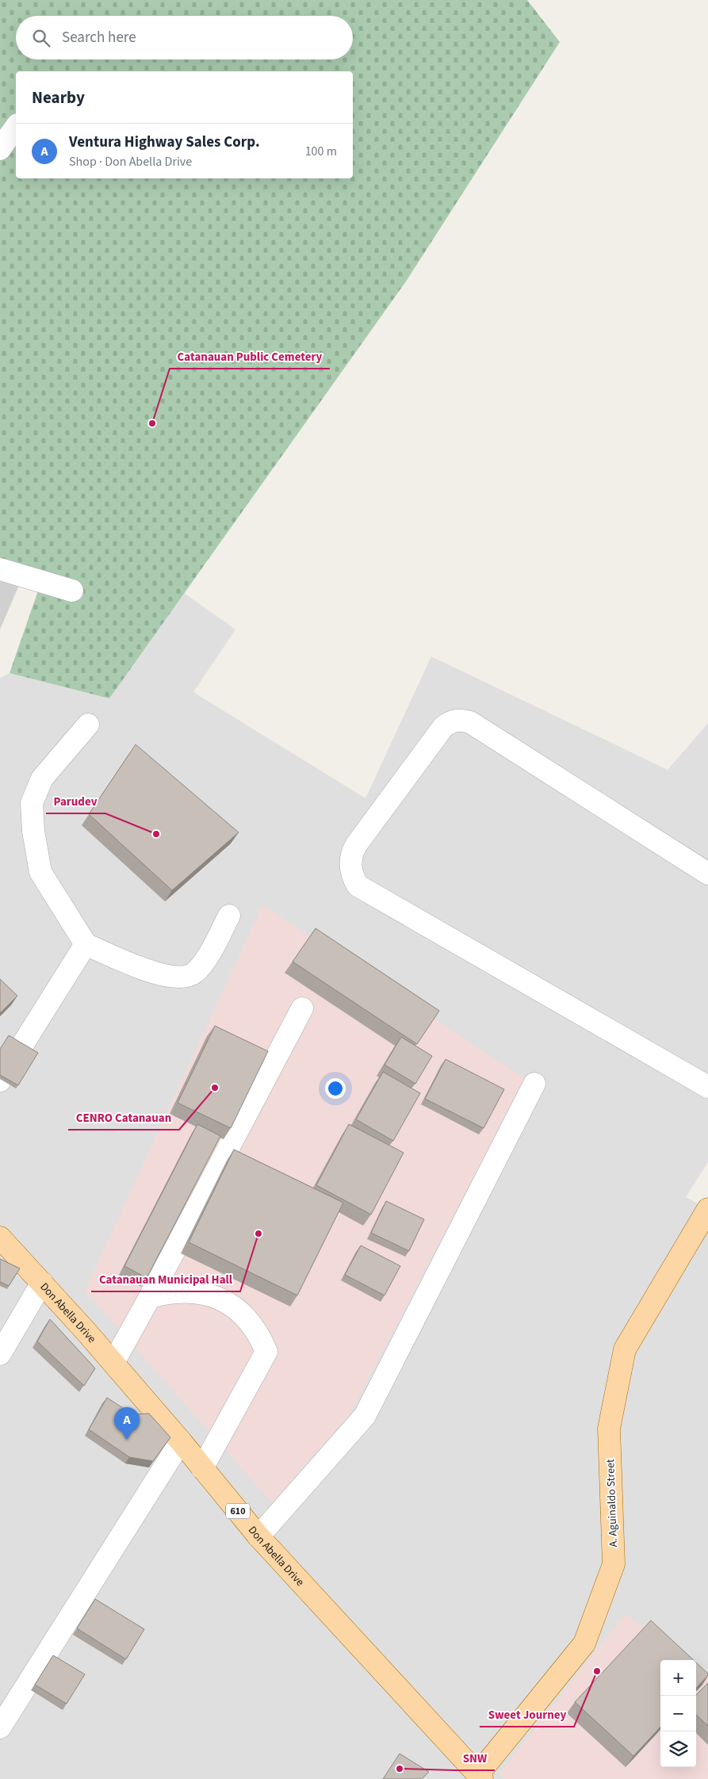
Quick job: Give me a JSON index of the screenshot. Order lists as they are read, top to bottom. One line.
{"streets":{"main road":["Don Abella Drive","A. Aguinaldo Street","610"]},"crossings":[["Don Abella Drive","A. Aguinaldo Street"]],"places":["Catanauan Public Cemetery","Parudev","CENRO Catanauan","Catanauan Municipal Hall","Sweet Journey","SNW"],"page":{"search":"Search here","heading":"Nearby","list":[{"mark":"A","name":"Ventura Highway Sales Corp.","note":"Shop · Don Abella Drive","value":"100 m"}],"pins":"A","map_buttons":["+","−"]}}
